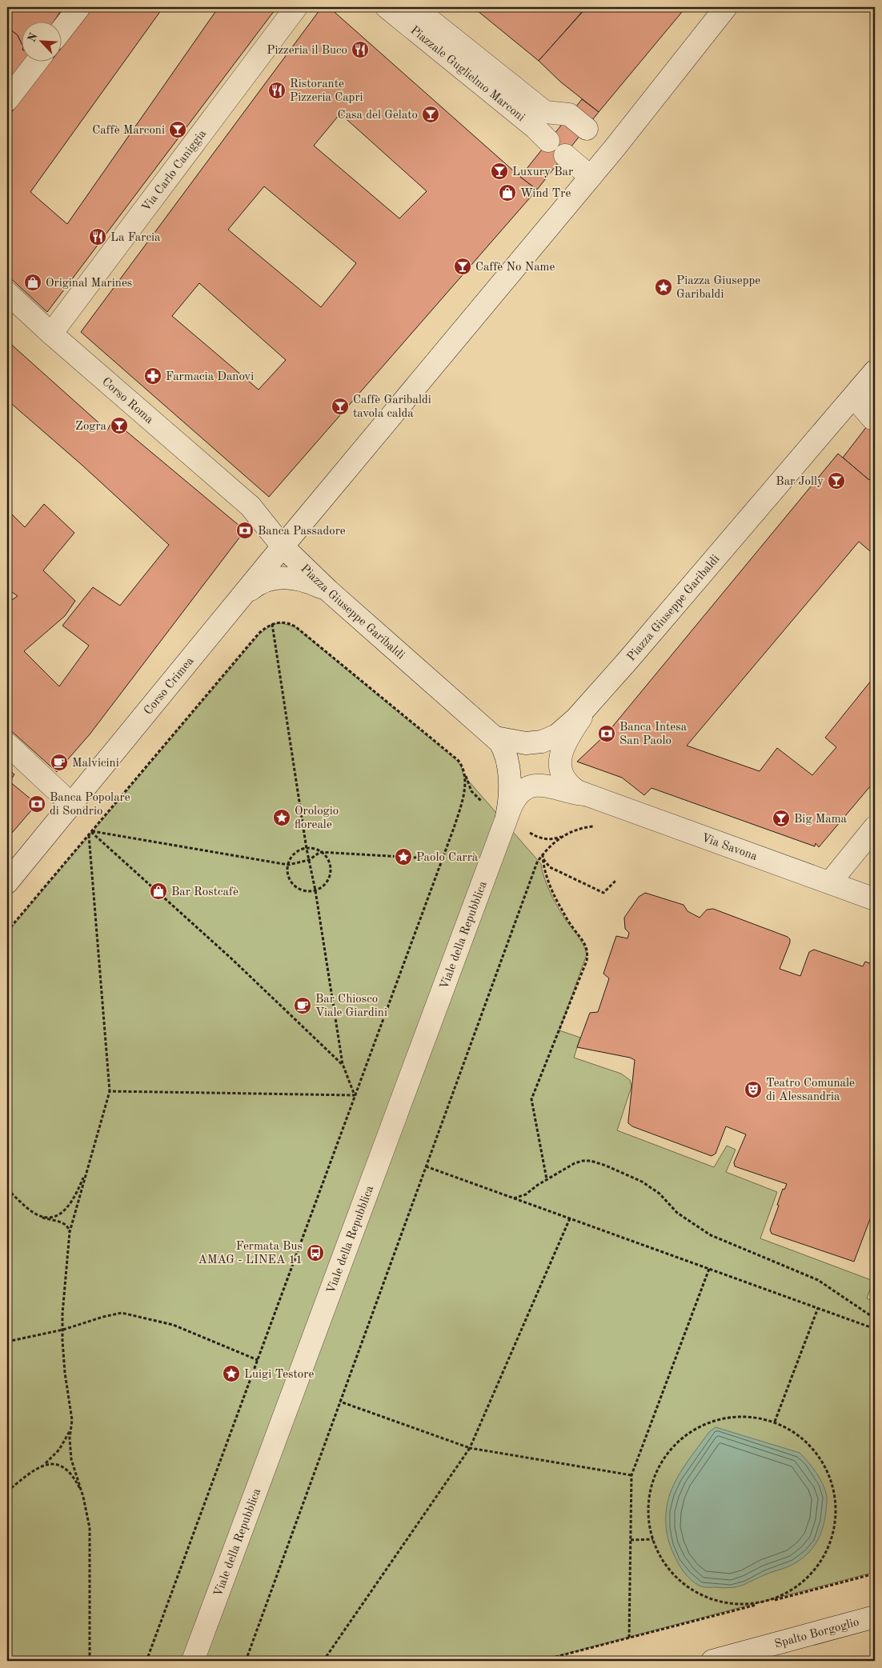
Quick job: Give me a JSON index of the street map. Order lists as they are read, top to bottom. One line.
{"streets":{"street":["Piazzale Guglielmo Marconi","Via Carlo Caniggia","Corso Roma","Piazza Giuseppe Garibaldi","Corso Crimea","Via Savona","Viale della Repubblica","Spalto Borgoglio"]},"crossings":[["Via Carlo Caniggia","Corso Roma"],["Corso Roma","Piazza Giuseppe Garibaldi"],["Corso Roma","Corso Crimea"],["Piazza Giuseppe Garibaldi","Corso Crimea"]],"places":{"restaurant":["Pizzeria il Buco","Ristorante Pizzeria Capri","La Farcia"],"bar":["Casa del Gelato","Caffè Marconi","Luxury Bar","Caffè No Name","Caffè Garibaldi tavola calda","Zogra","Bar Jolly","Big Mama"],"shop":["Wind Tre","Original Marines","Bar Rostcafè"],"place":["Piazza Giuseppe Garibaldi","Orologio floreale","Paolo Carrà","Luigi Testore"],"pharmacy":["Farmacia Danovi"],"bank":["Banca Passadore","Banca Intesa San Paolo","Banca Popolare di Sondrio"],"cafe":["Malvicini","Bar Chiosco Viale Giardini"],"theatre":["Teatro Comunale di Alessandria"],"bus stop":["Fermata Bus AMAG - LINEA 11"]},"north":"top left"}
